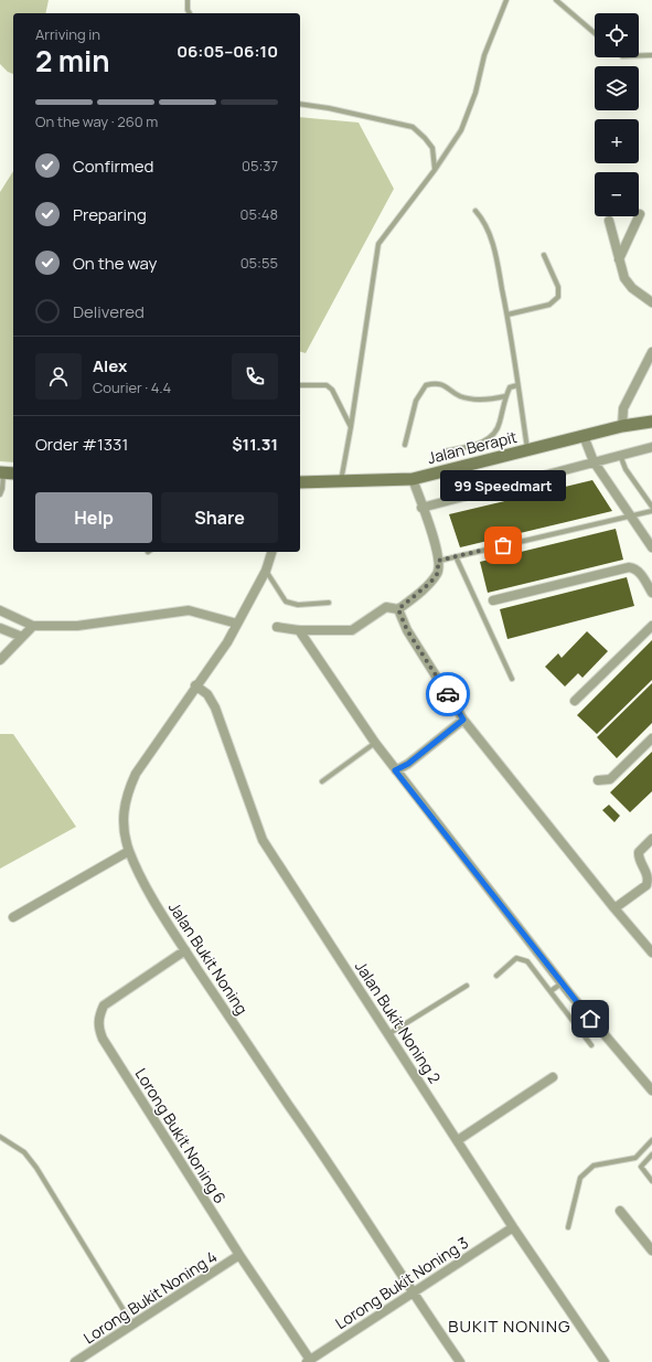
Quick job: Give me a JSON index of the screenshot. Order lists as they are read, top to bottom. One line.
{"streets":{"main road":["Jalan Berapit"],"street":["Jalan Bukit Noning","Jalan Bukit Noning 2","Lorong Bukit Noning 6","Lorong Bukit Noning 3","Lorong Bukit Noning 4"]},"crossings":[["Jalan Bukit Noning","Jalan Bukit Noning 2"],["Jalan Bukit Noning","Lorong Bukit Noning 6"],["Jalan Bukit Noning","Lorong Bukit Noning 3"],["Jalan Bukit Noning 2","Lorong Bukit Noning 3"],["Lorong Bukit Noning 6","Lorong Bukit Noning 3"],["Lorong Bukit Noning 6","Lorong Bukit Noning 4"]],"districts":["BUKIT NONING"],"places":["99 Speedmart"],"page":{"map_buttons":["+","−"],"heading":["2 min","Arriving in","06:05–06:10"],"panel":["Alex","Courier · 4.4","Order #1331","$11.31"],"bar":"On the way · 260 m","list":[["Confirmed","05:37"],["Preparing","05:48"],["On the way","05:55"],"Delivered"],"bubble":"99 Speedmart","buttons":["Help","Share"]}}
